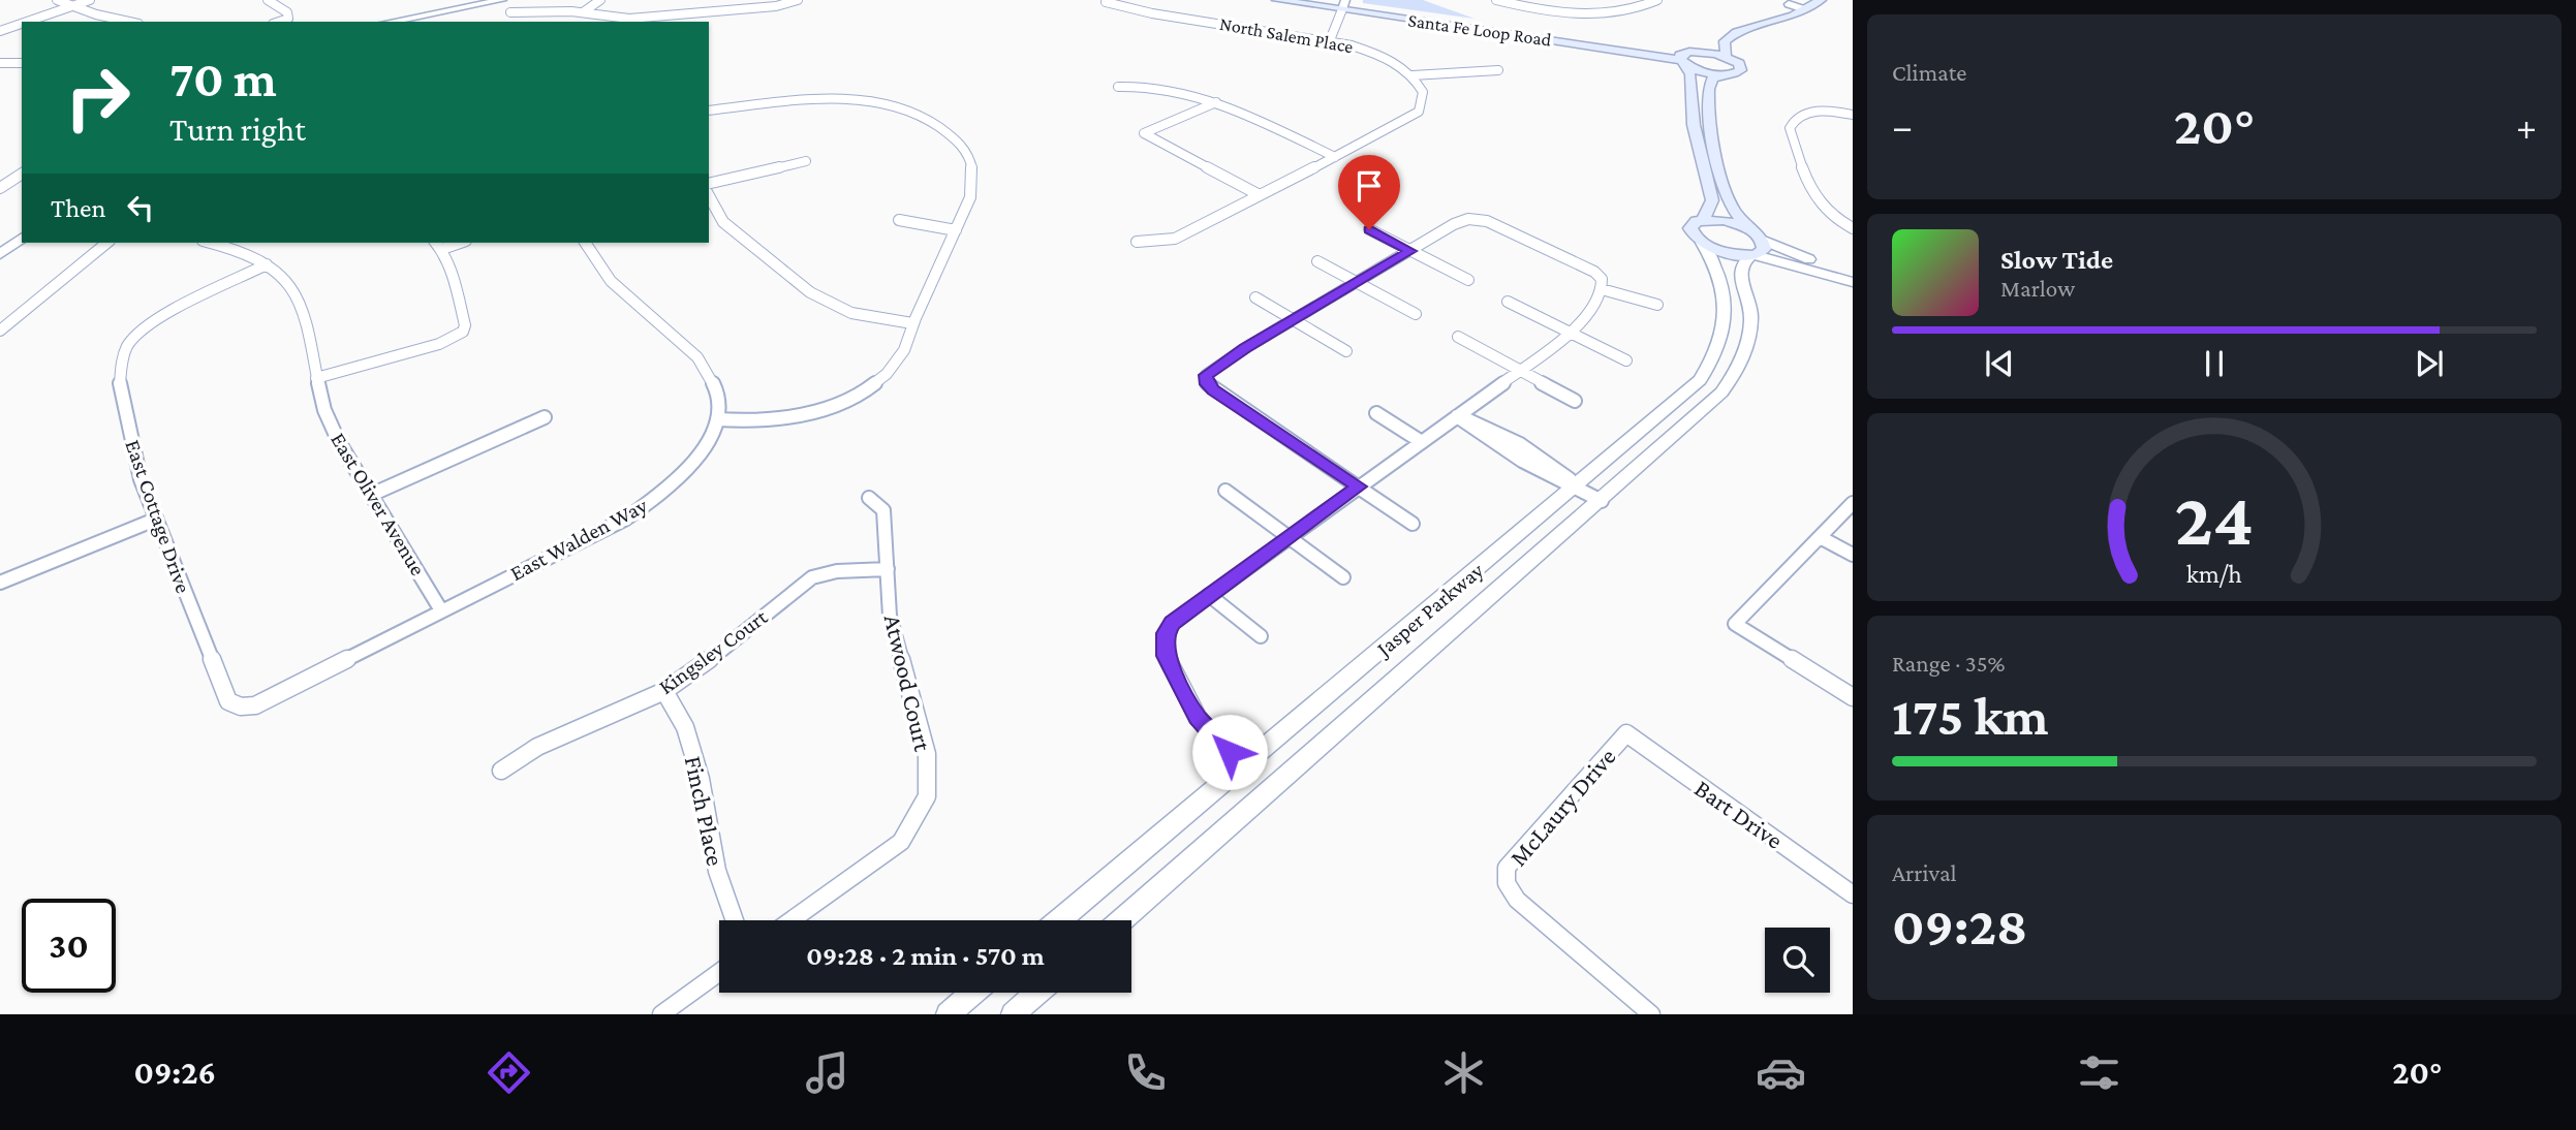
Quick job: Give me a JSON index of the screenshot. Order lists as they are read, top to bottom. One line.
{"streets":{"main road":["Santa Fe Loop Road"],"street":["North Salem Place","East Oliver Avenue","East Cottage Drive","East Walden Way","Jasper Parkway","Kingsley Court","Atwood Court","McLaury Drive","Finch Place","Bart Drive"]},"crossings":[["East Oliver Avenue","East Cottage Drive"],["East Oliver Avenue","East Walden Way"],["East Cottage Drive","East Walden Way"],["Kingsley Court","Atwood Court"],["Kingsley Court","Finch Place"],["McLaury Drive","Bart Drive"]],"page":{"tile":["Climate",["Range · 35%","175 km"],["Arrival","09:28"]],"turn":["70 m","Turn right"],"heat":["−","20°","+"],"then":"Then","song":["Slow Tide","Marlow"],"limit":"30","trip":"09:28 · 2 min · 570 m","tabs":["09:26","20°"],"gauge":["24","km/h"]}}
